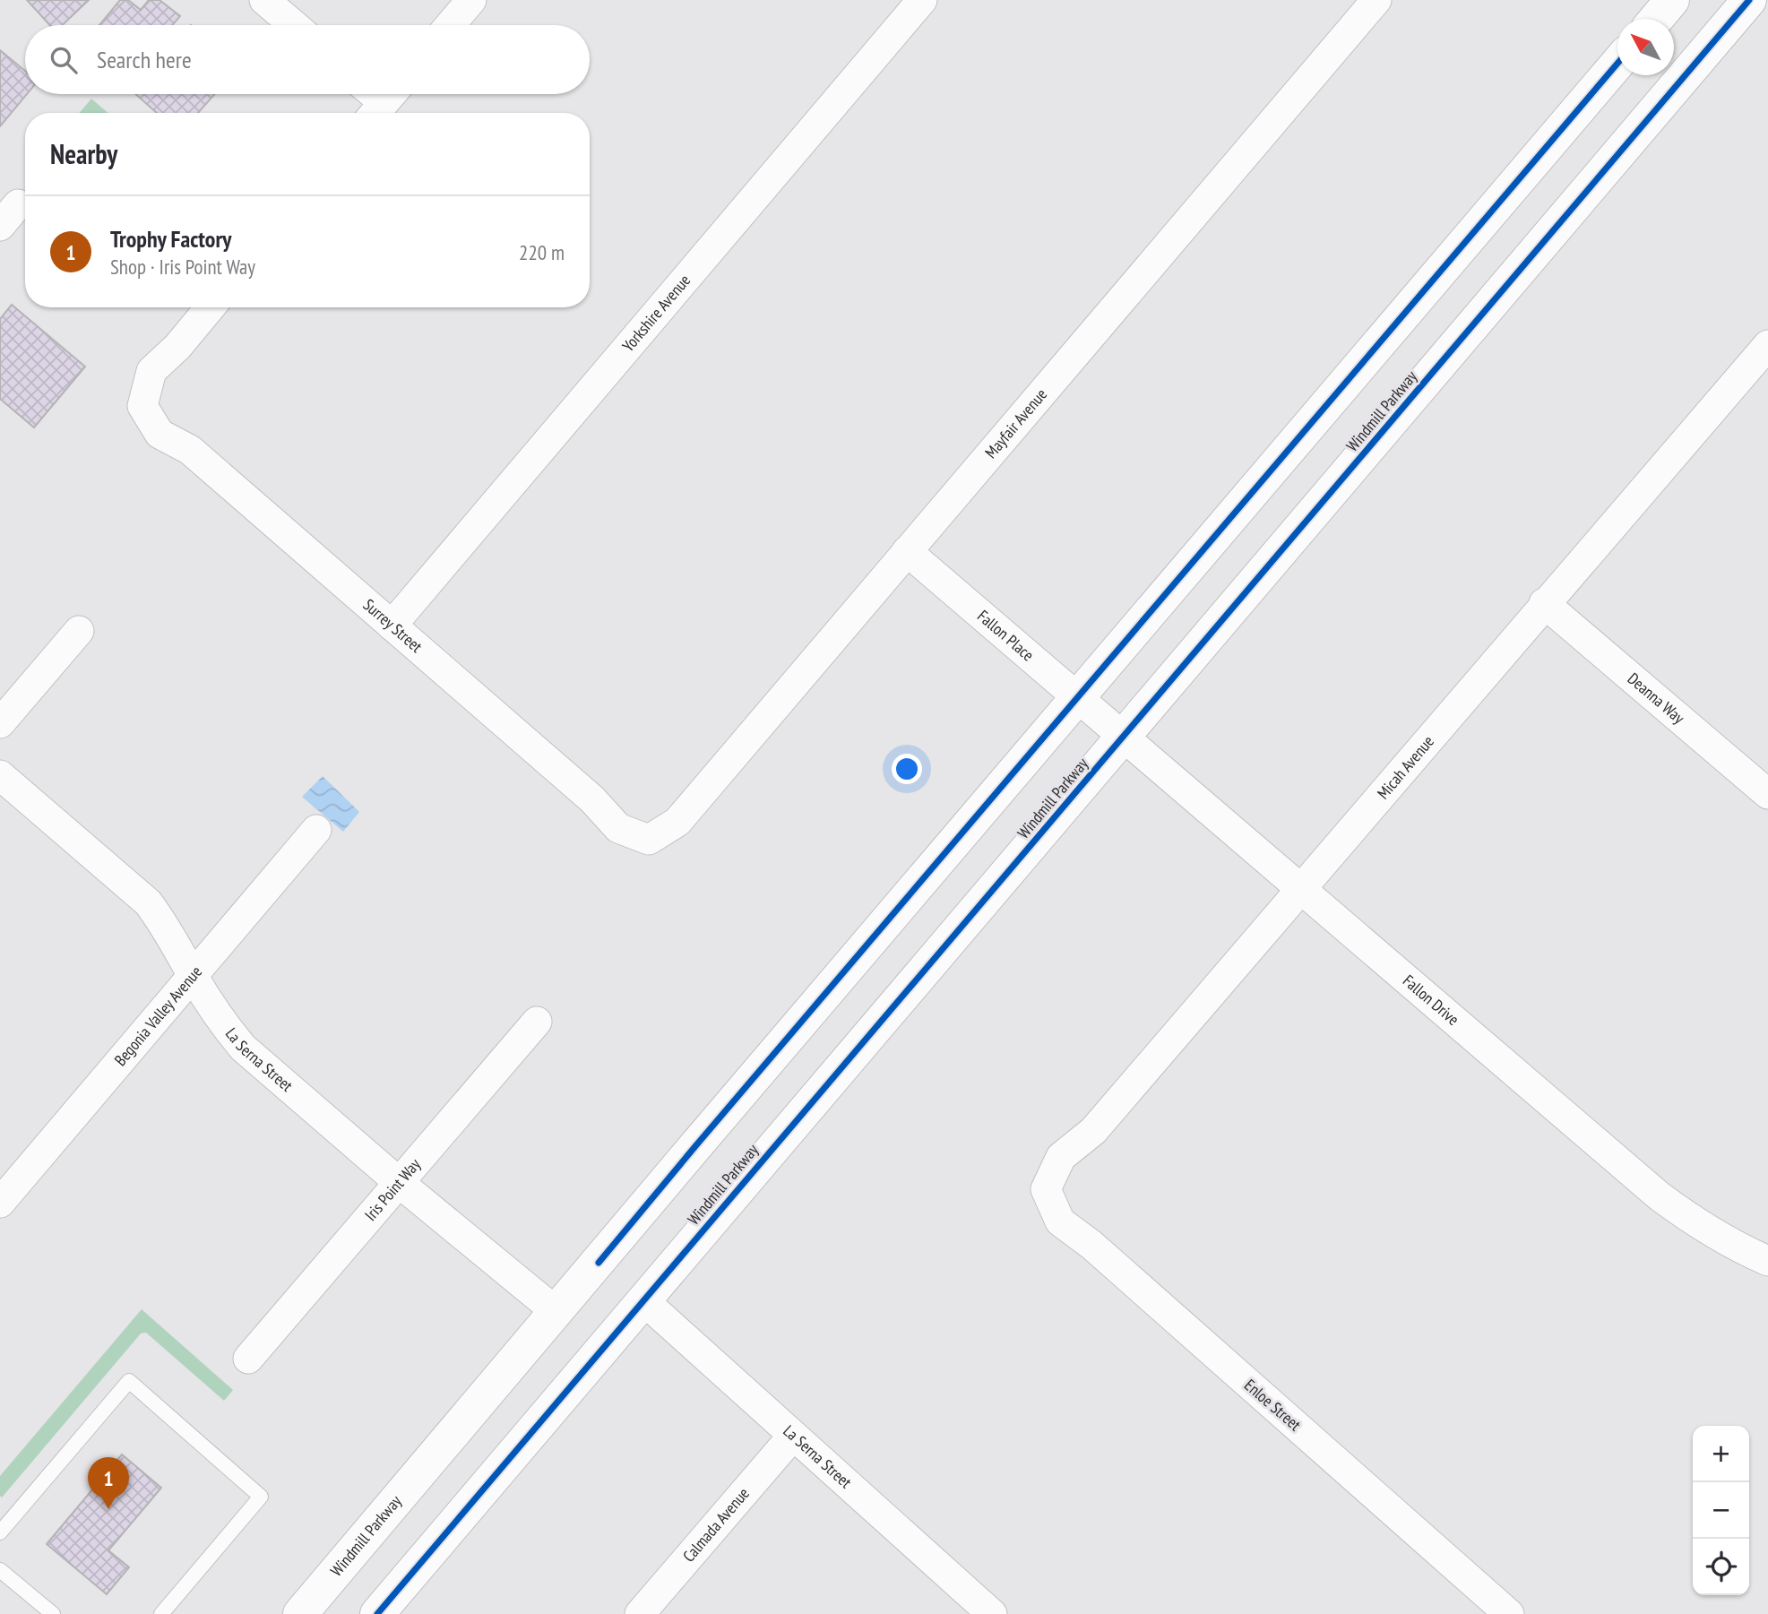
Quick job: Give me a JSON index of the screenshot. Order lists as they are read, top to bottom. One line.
{"streets":{"main road":["Windmill Parkway"],"street":["Yorkshire Avenue","Mayfair Avenue","Surrey Street","Fallon Place","Deanna Way","Micah Avenue","Fallon Drive","Begonia Valley Avenue","La Serna Street","Iris Point Way","Enloe Street","Calmada Avenue"]},"crossings":[["Yorkshire Avenue","Surrey Street"],["Windmill Parkway","Fallon Place"],["Windmill Parkway","Fallon Drive"],["Windmill Parkway","La Serna Street"],["Mayfair Avenue","Surrey Street"],["Mayfair Avenue","Fallon Place"],["Fallon Place","Fallon Drive"],["Deanna Way","Micah Avenue"],["Micah Avenue","Fallon Drive"],["Micah Avenue","Enloe Street"],["Begonia Valley Avenue","La Serna Street"],["La Serna Street","Iris Point Way"],["La Serna Street","Calmada Avenue"]],"north":"top left","page":{"search":"Search here","heading":"Nearby","list":[{"mark":"1","name":"Trophy Factory","note":"Shop · Iris Point Way","value":"220 m"}],"map_buttons":["+","−"],"pins":"1"}}
